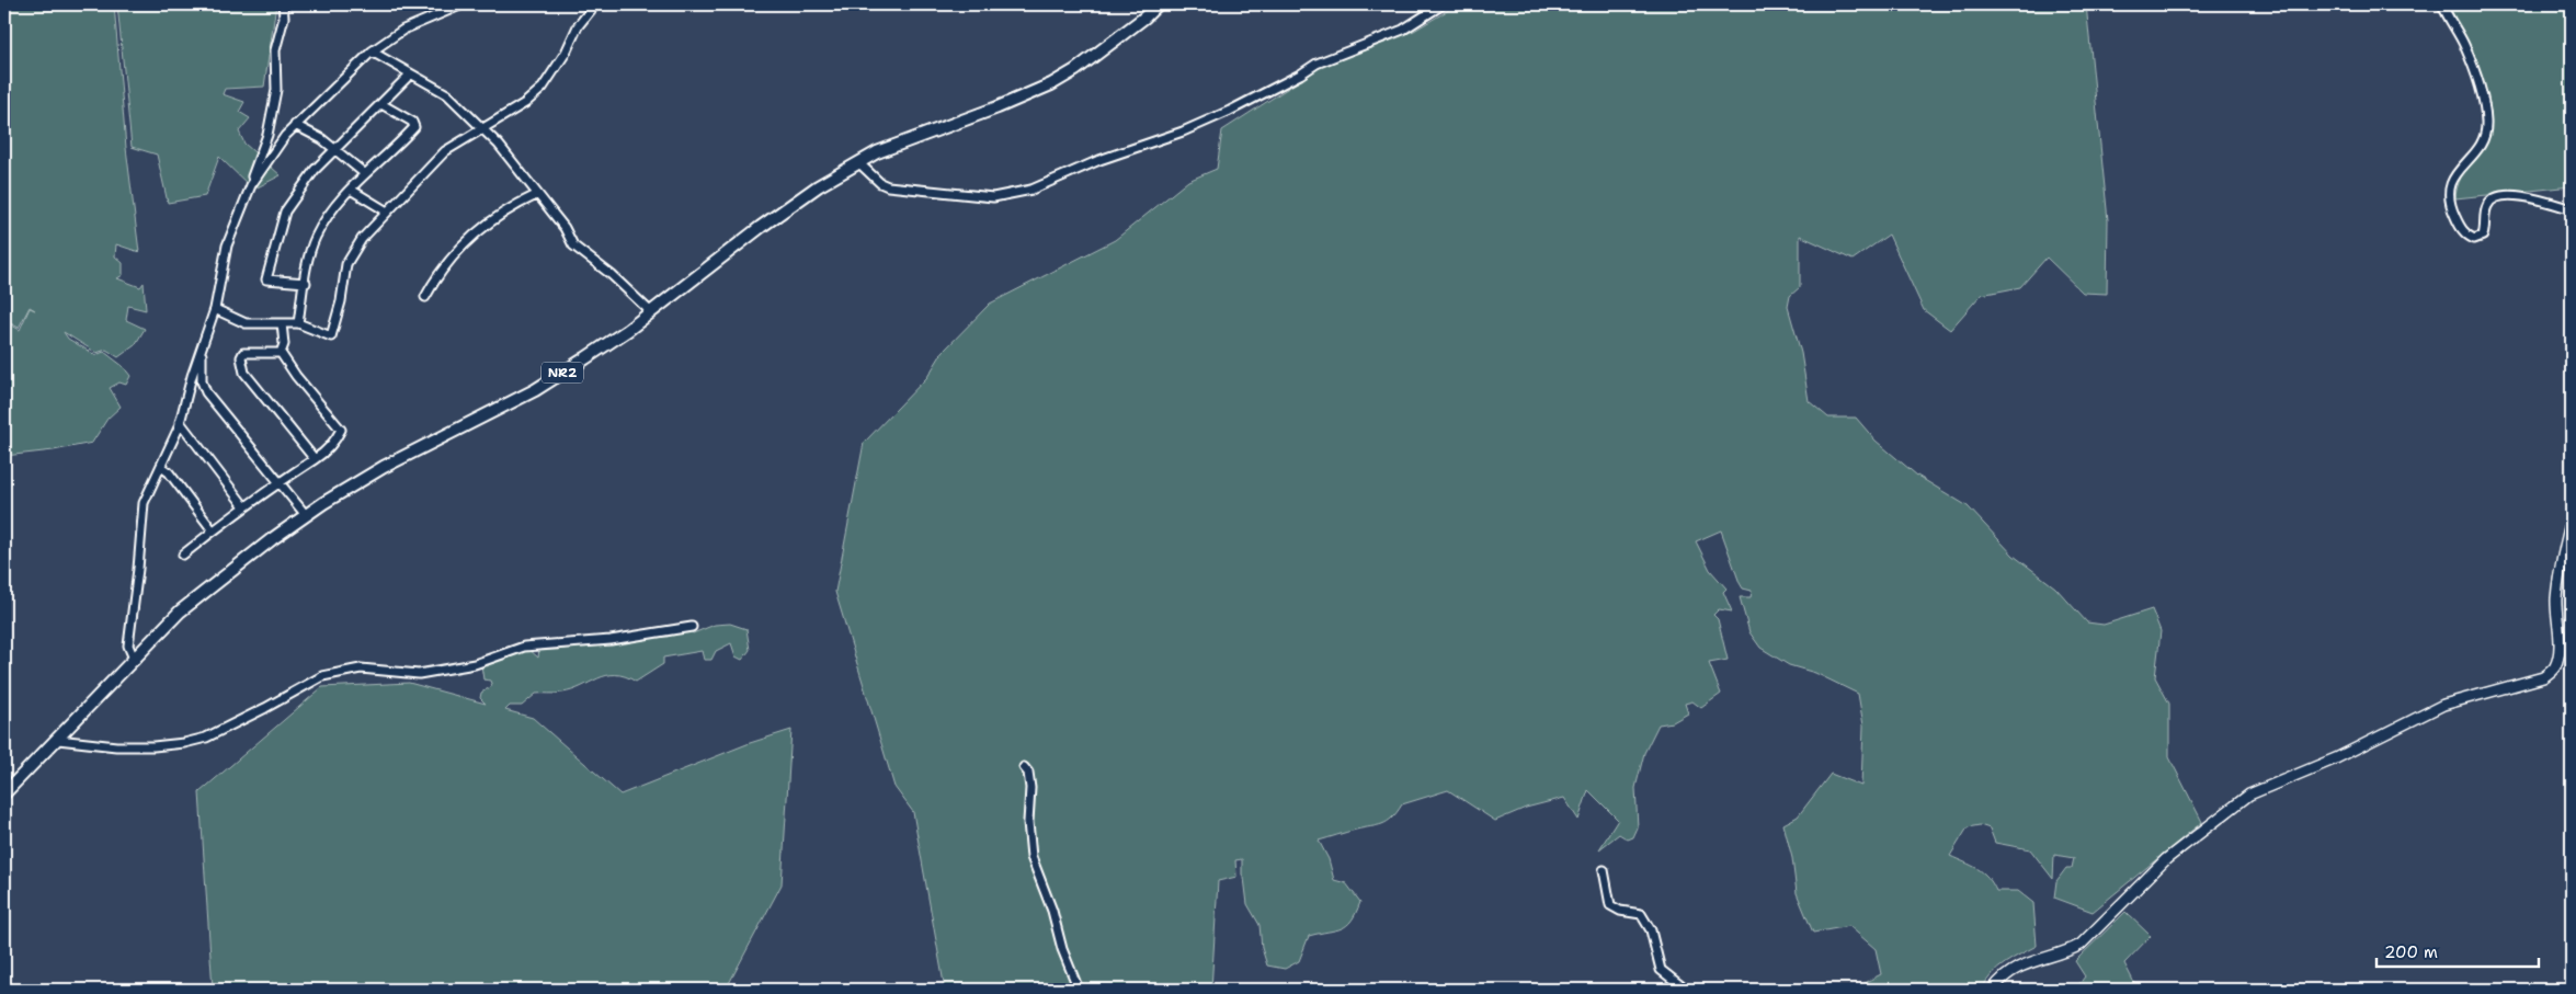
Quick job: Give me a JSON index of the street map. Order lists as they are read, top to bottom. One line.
{"streets":{"highway":["NR2"]},"scale_bar":"200 m"}
